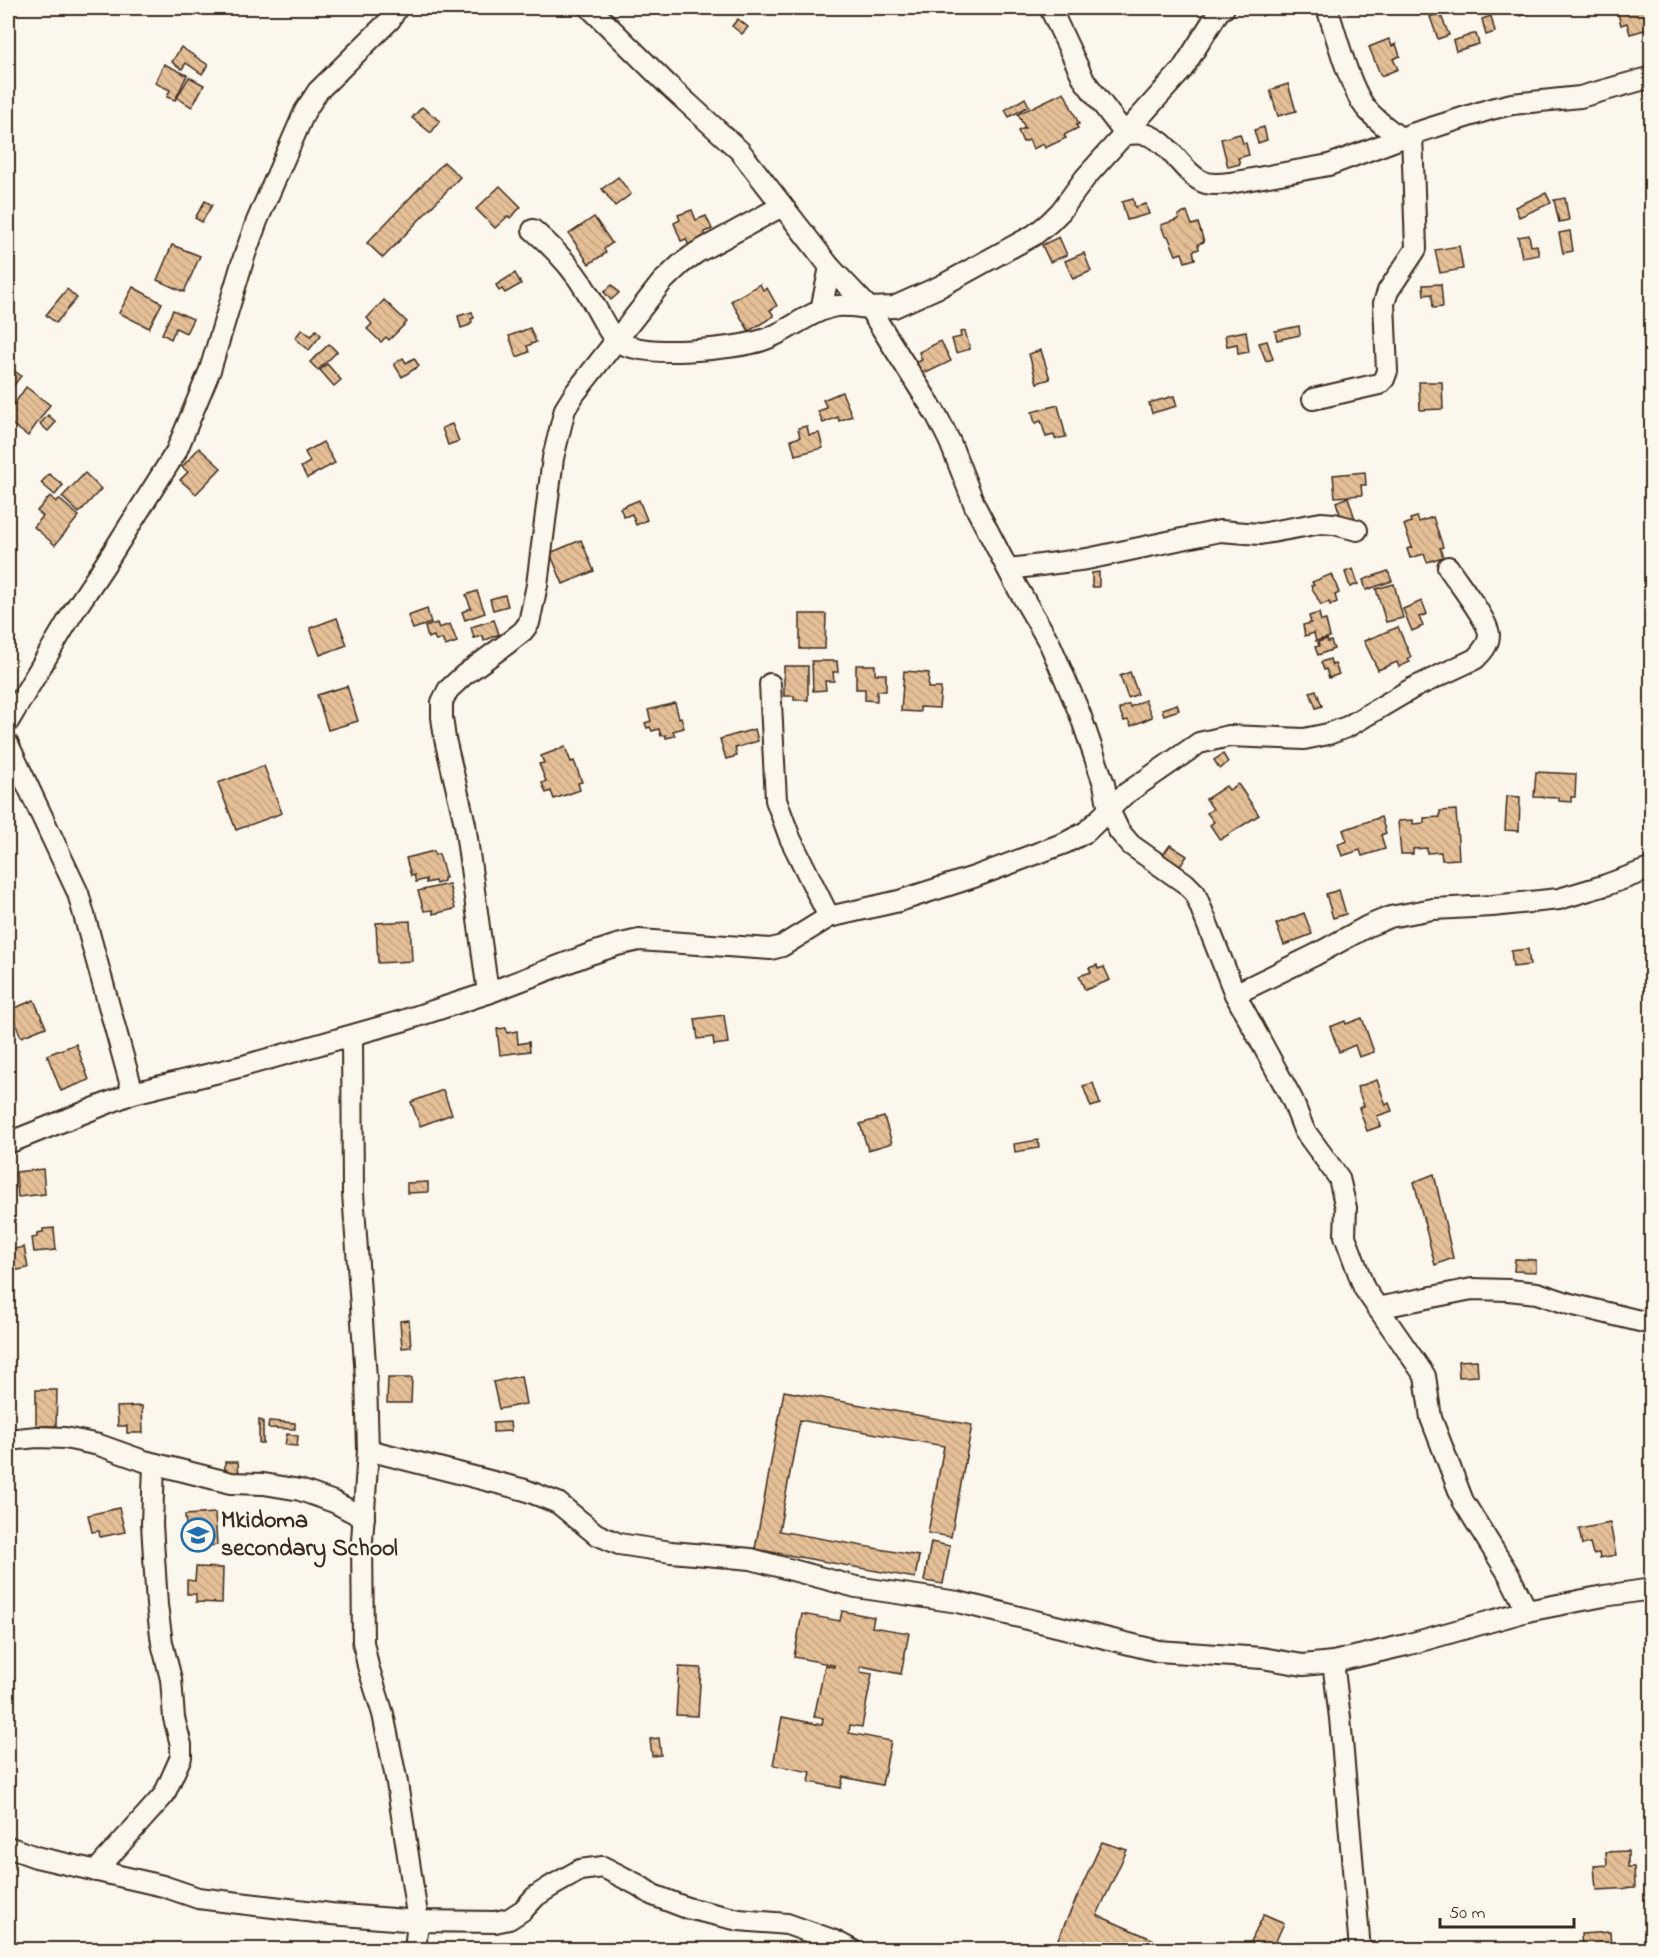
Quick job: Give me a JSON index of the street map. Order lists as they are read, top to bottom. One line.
{"places":{"school or university":["Mkidoma secondary School"]},"scale_bar":"50 m"}
